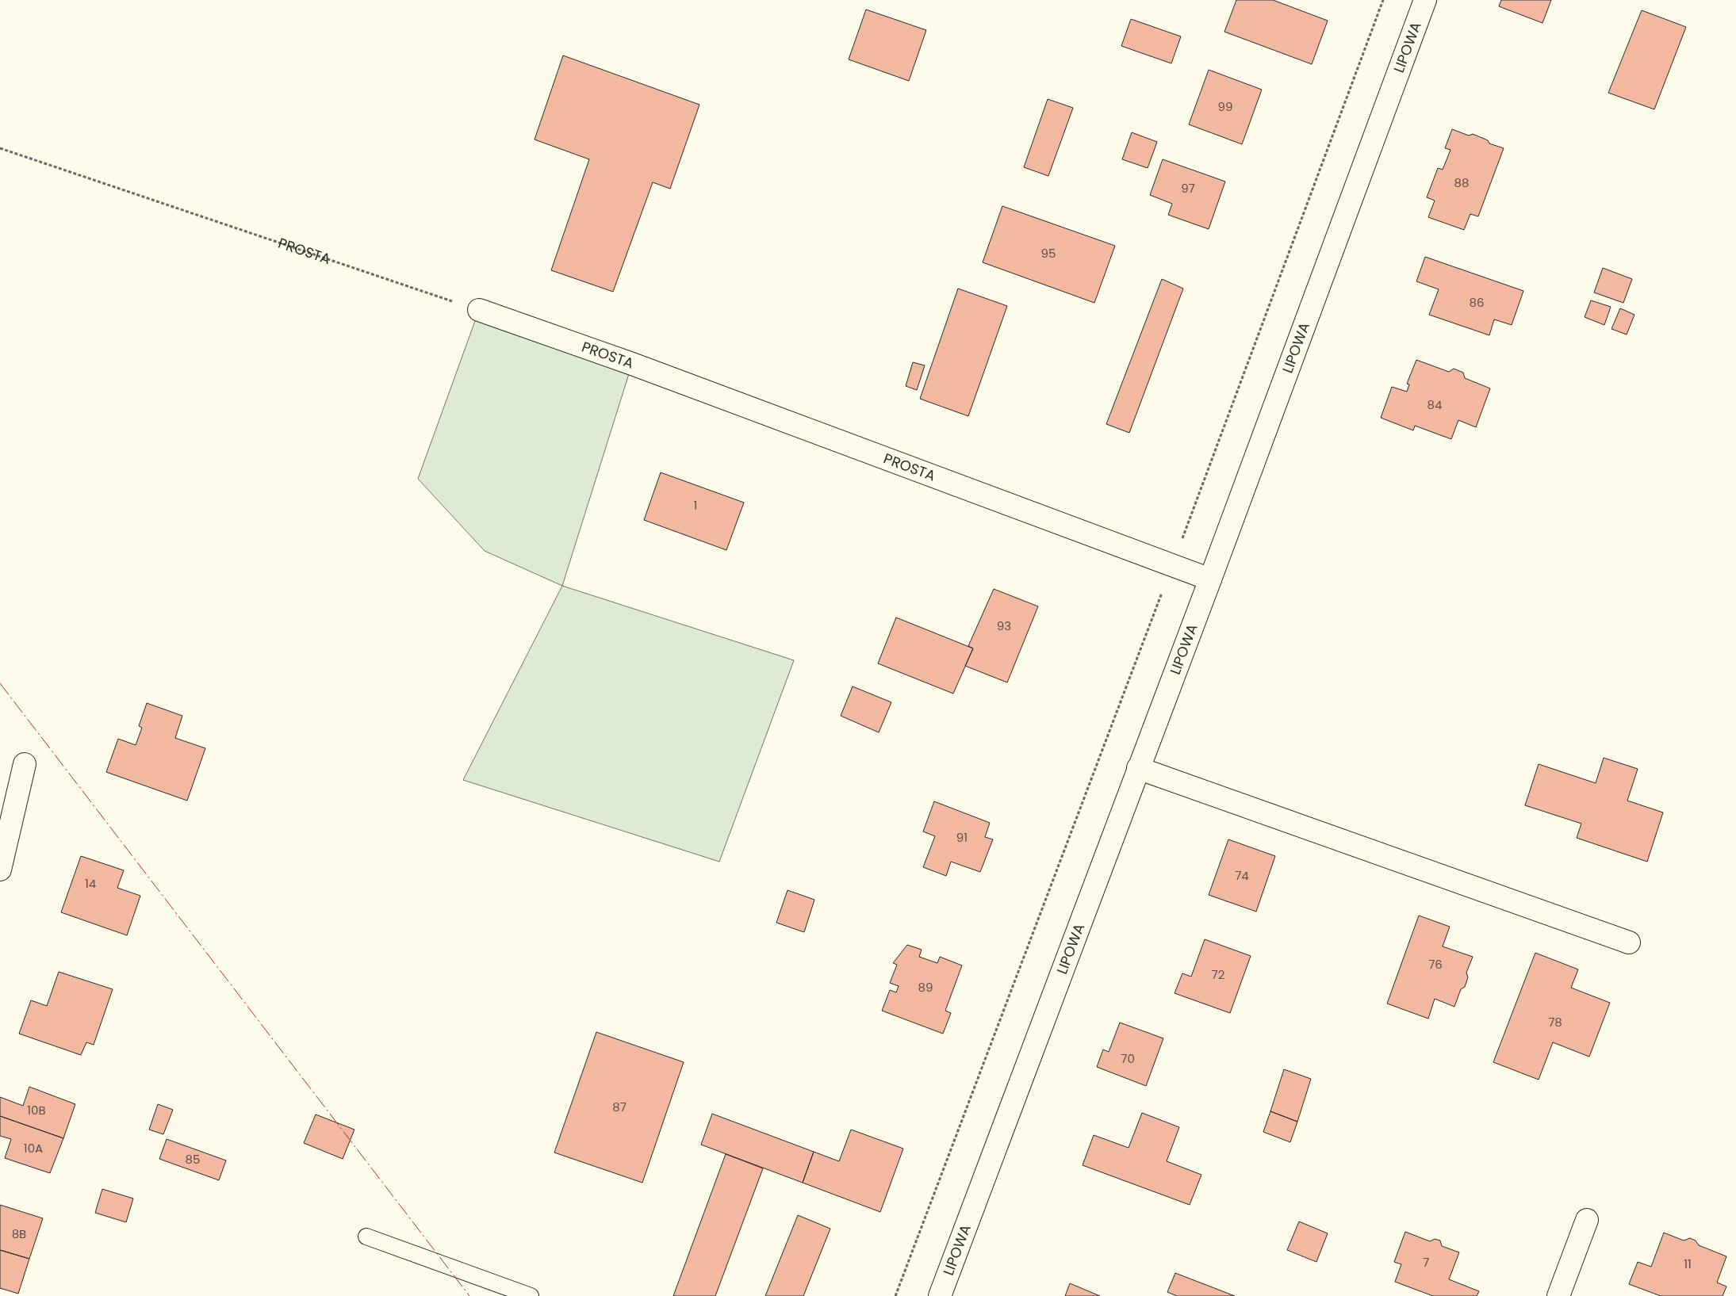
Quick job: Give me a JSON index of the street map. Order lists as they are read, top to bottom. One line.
{"streets":{"street":["LIPOWA","PROSTA"]},"crossings":[["LIPOWA","PROSTA"]],"house_numbers":["99","88","97","95","86","84","1","93","91","74","14","76","72","89","78","70","87","10B","10A","85","8B","7","11"]}
